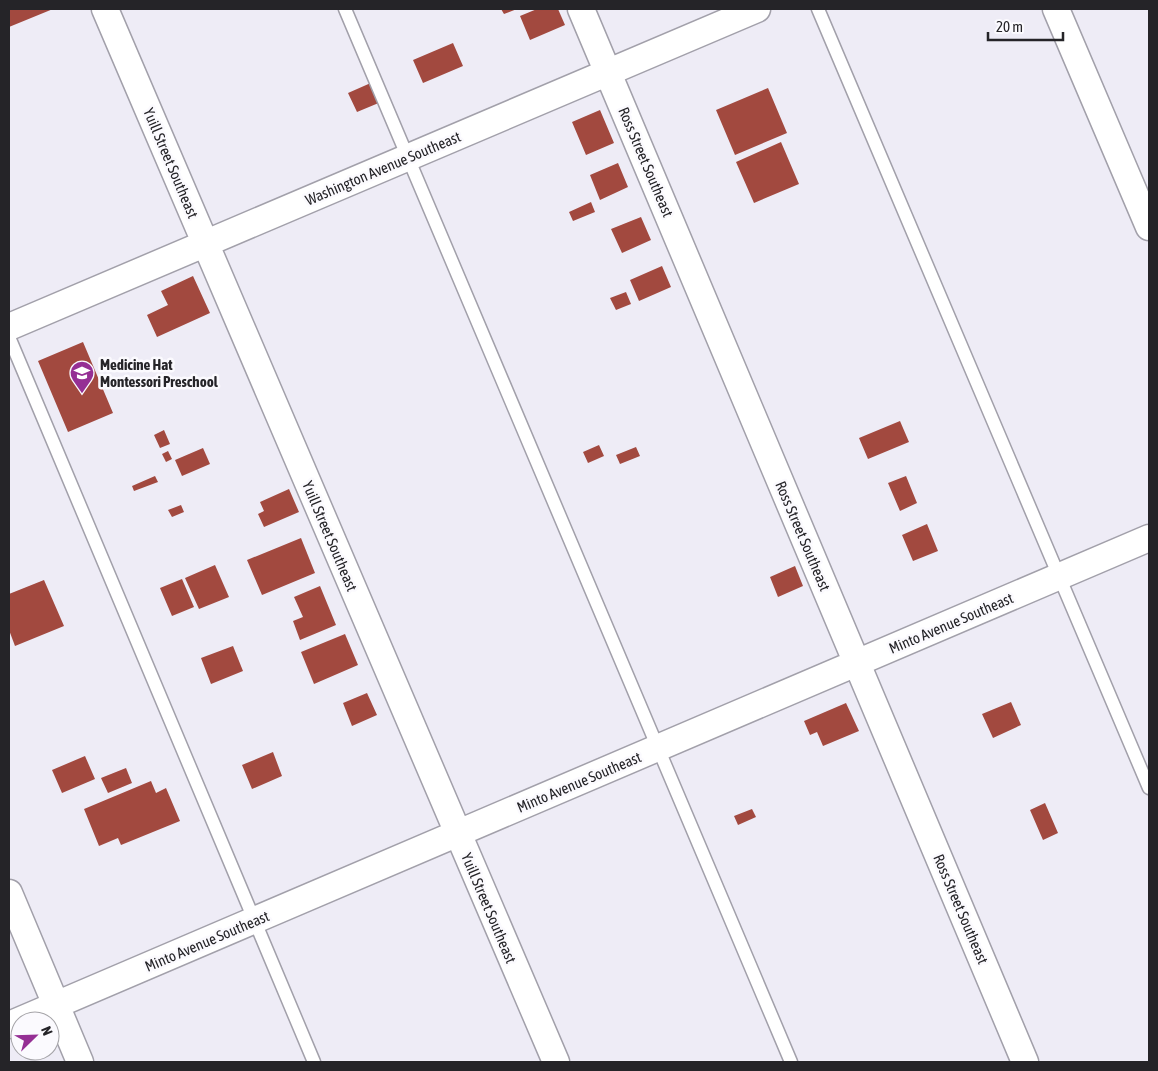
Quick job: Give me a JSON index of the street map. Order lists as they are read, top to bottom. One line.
{"streets":{"street":["Ross Street Southeast","Yuill Street Southeast","Washington Avenue Southeast","Minto Avenue Southeast"]},"crossings":[["Ross Street Southeast","Washington Avenue Southeast"],["Ross Street Southeast","Minto Avenue Southeast"],["Yuill Street Southeast","Washington Avenue Southeast"],["Yuill Street Southeast","Minto Avenue Southeast"]],"places":{"school or university":["Medicine Hat Montessori Preschool"]},"scale_bar":"20 m","north":"top right"}
